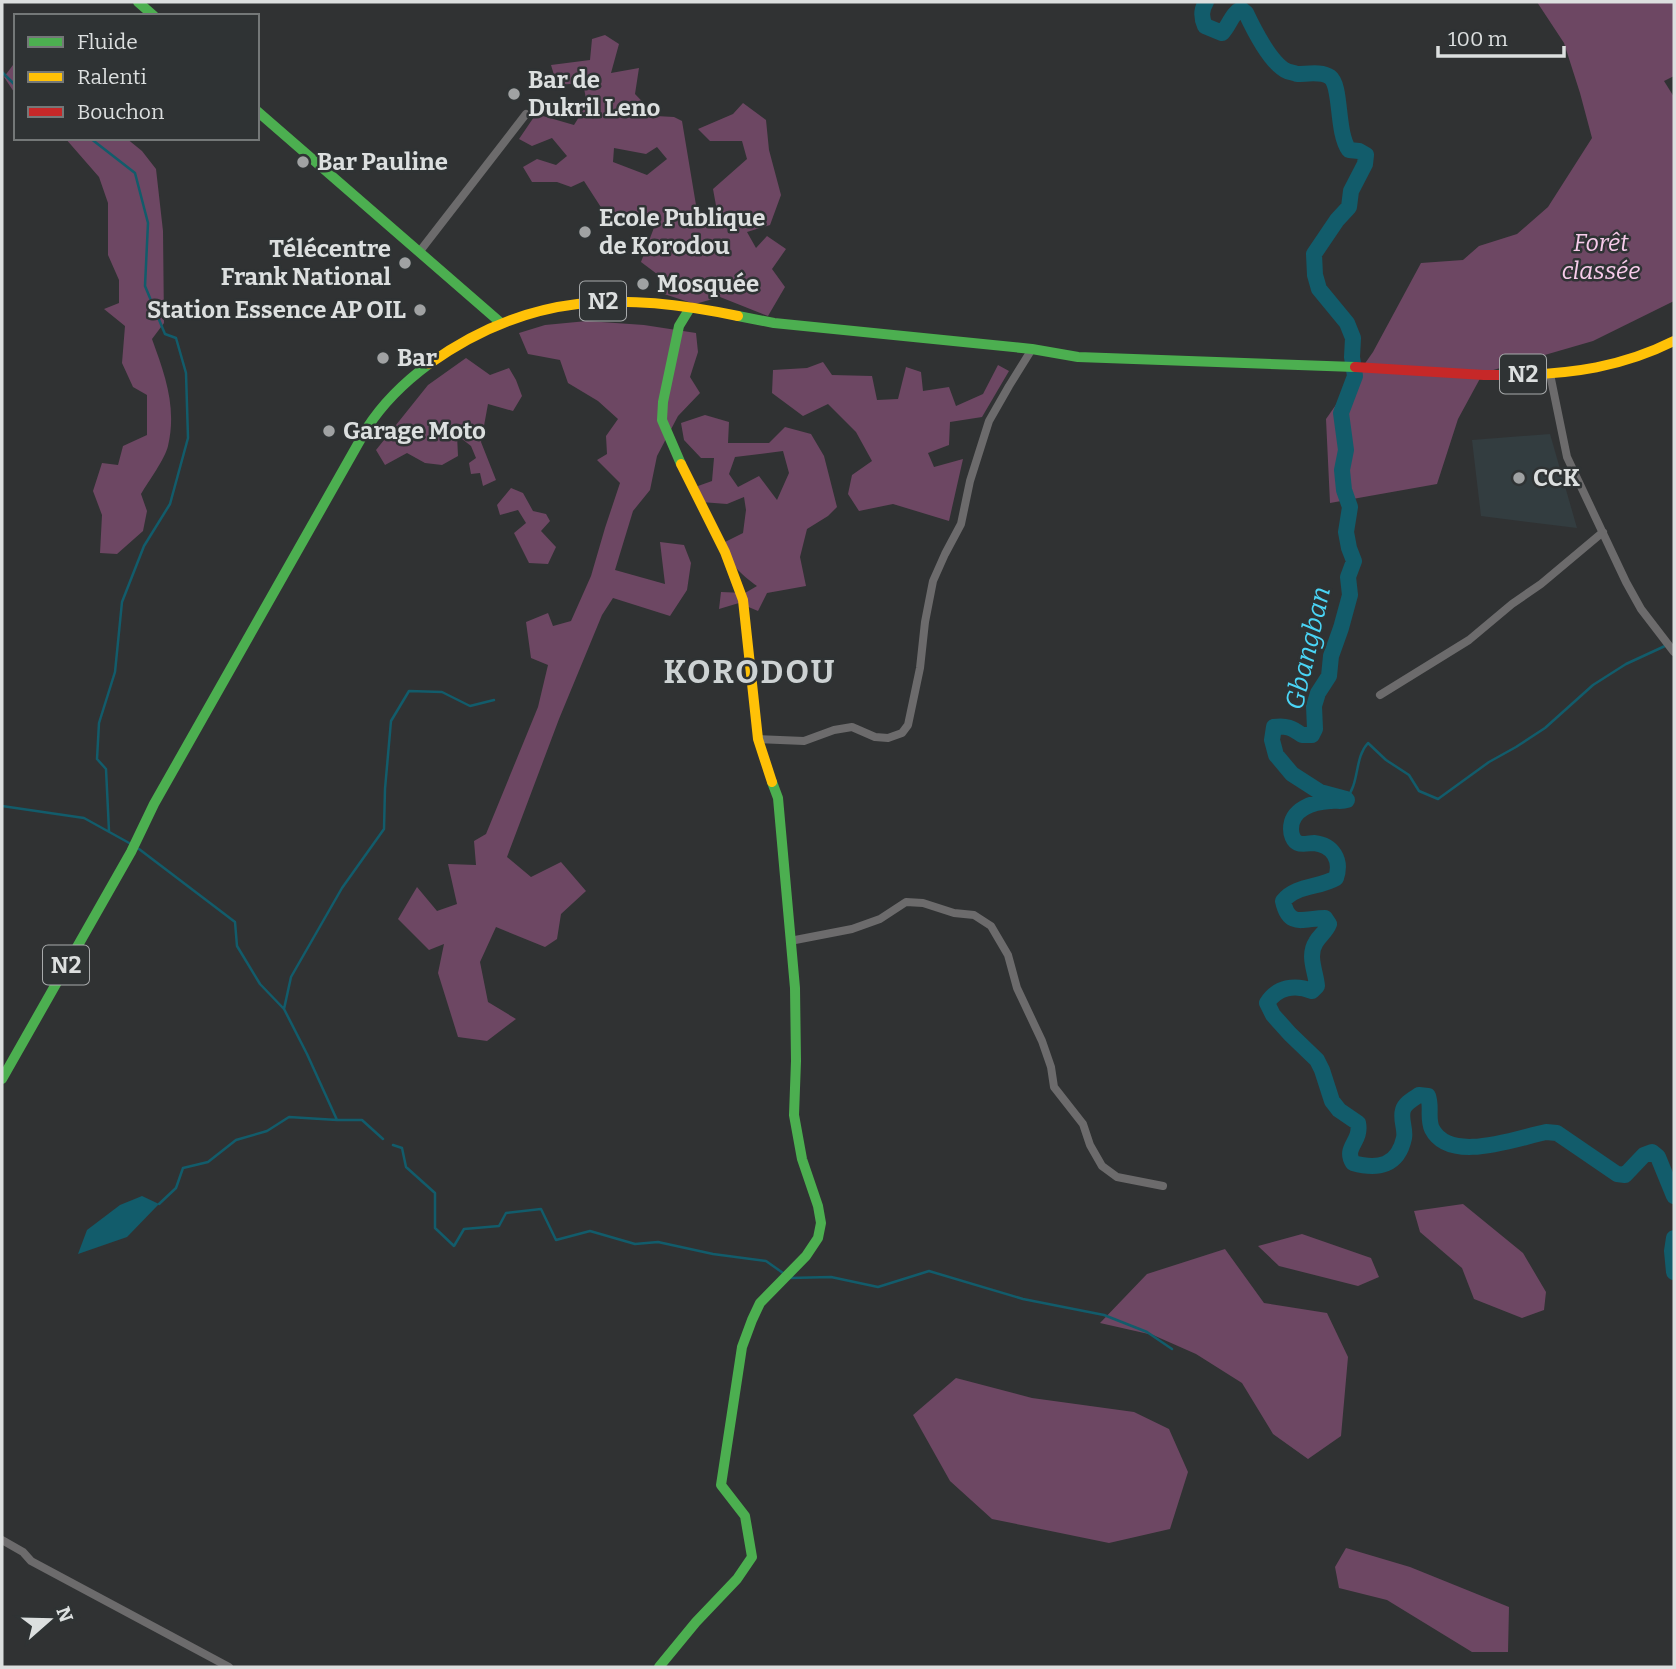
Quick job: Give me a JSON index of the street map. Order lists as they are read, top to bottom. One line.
{"streets":{"main road":["N2"]},"districts":["KORODOU"],"water":["Gbangban"],"parks":["Forêt classée"],"places":["Bar de Dukril Leno","Bar Pauline","Ecole Publique de Korodou","Télécentre Frank National","Mosquée","Station Essence AP OIL","Bar","Garage Moto","CCK"],"legend":["Fluide","Ralenti","Bouchon"],"scale_bar":"100 m","north":"right"}
